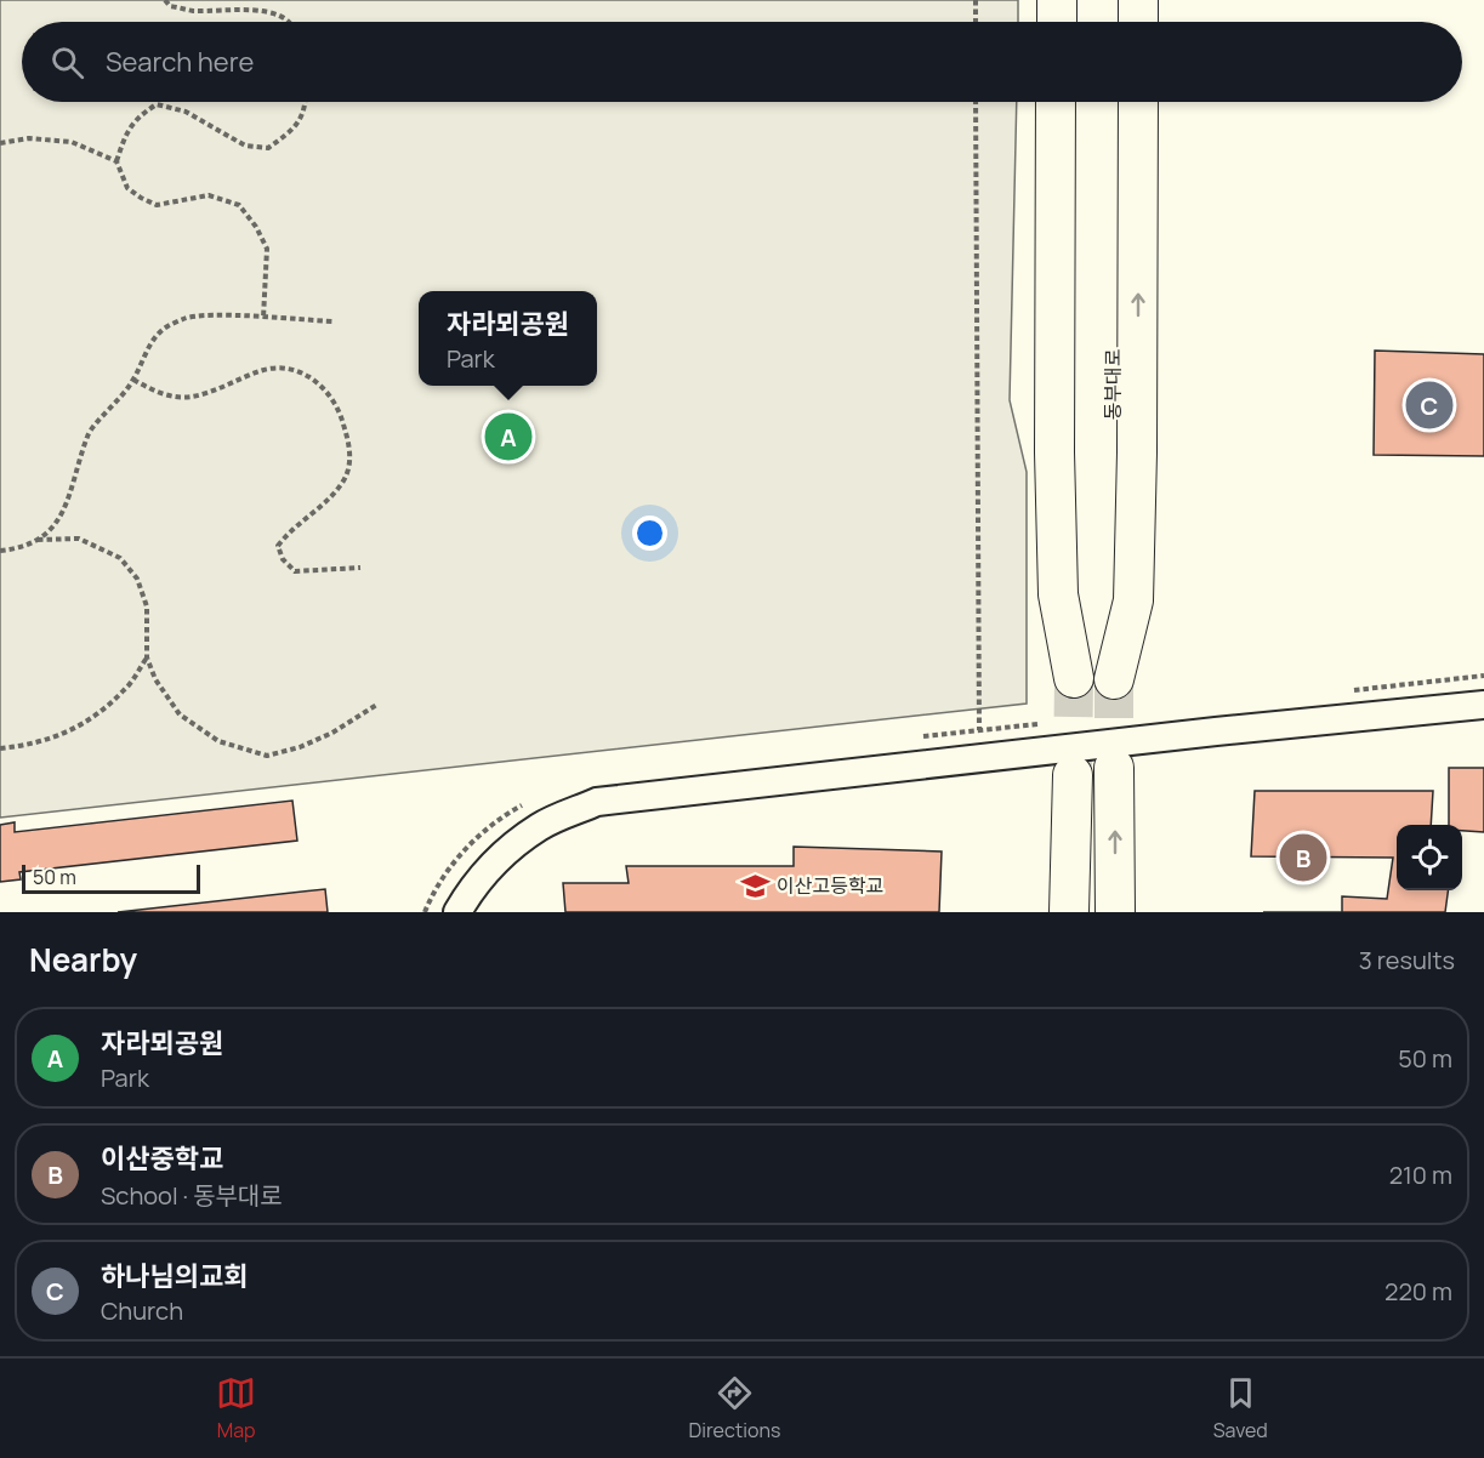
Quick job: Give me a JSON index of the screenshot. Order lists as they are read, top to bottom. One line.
{"streets":{"highway":["동부대로"]},"places":{"school or university":["이산고등학교"]},"scale_bar":"50 m","page":{"search":"Search here","popup":["자라뫼공원","Park"],"pins":["C","A","B"],"scale":"50 m","heading":["Nearby","3 results"],"list":[{"mark":"A","name":"자라뫼공원","note":"Park","value":"50 m"},{"mark":"B","name":"이산중학교","note":"School · 동부대로","value":"210 m"},{"mark":"C","name":"하나님의교회","note":"Church","value":"220 m"}],"nav":["Map","Directions","Saved"]}}
